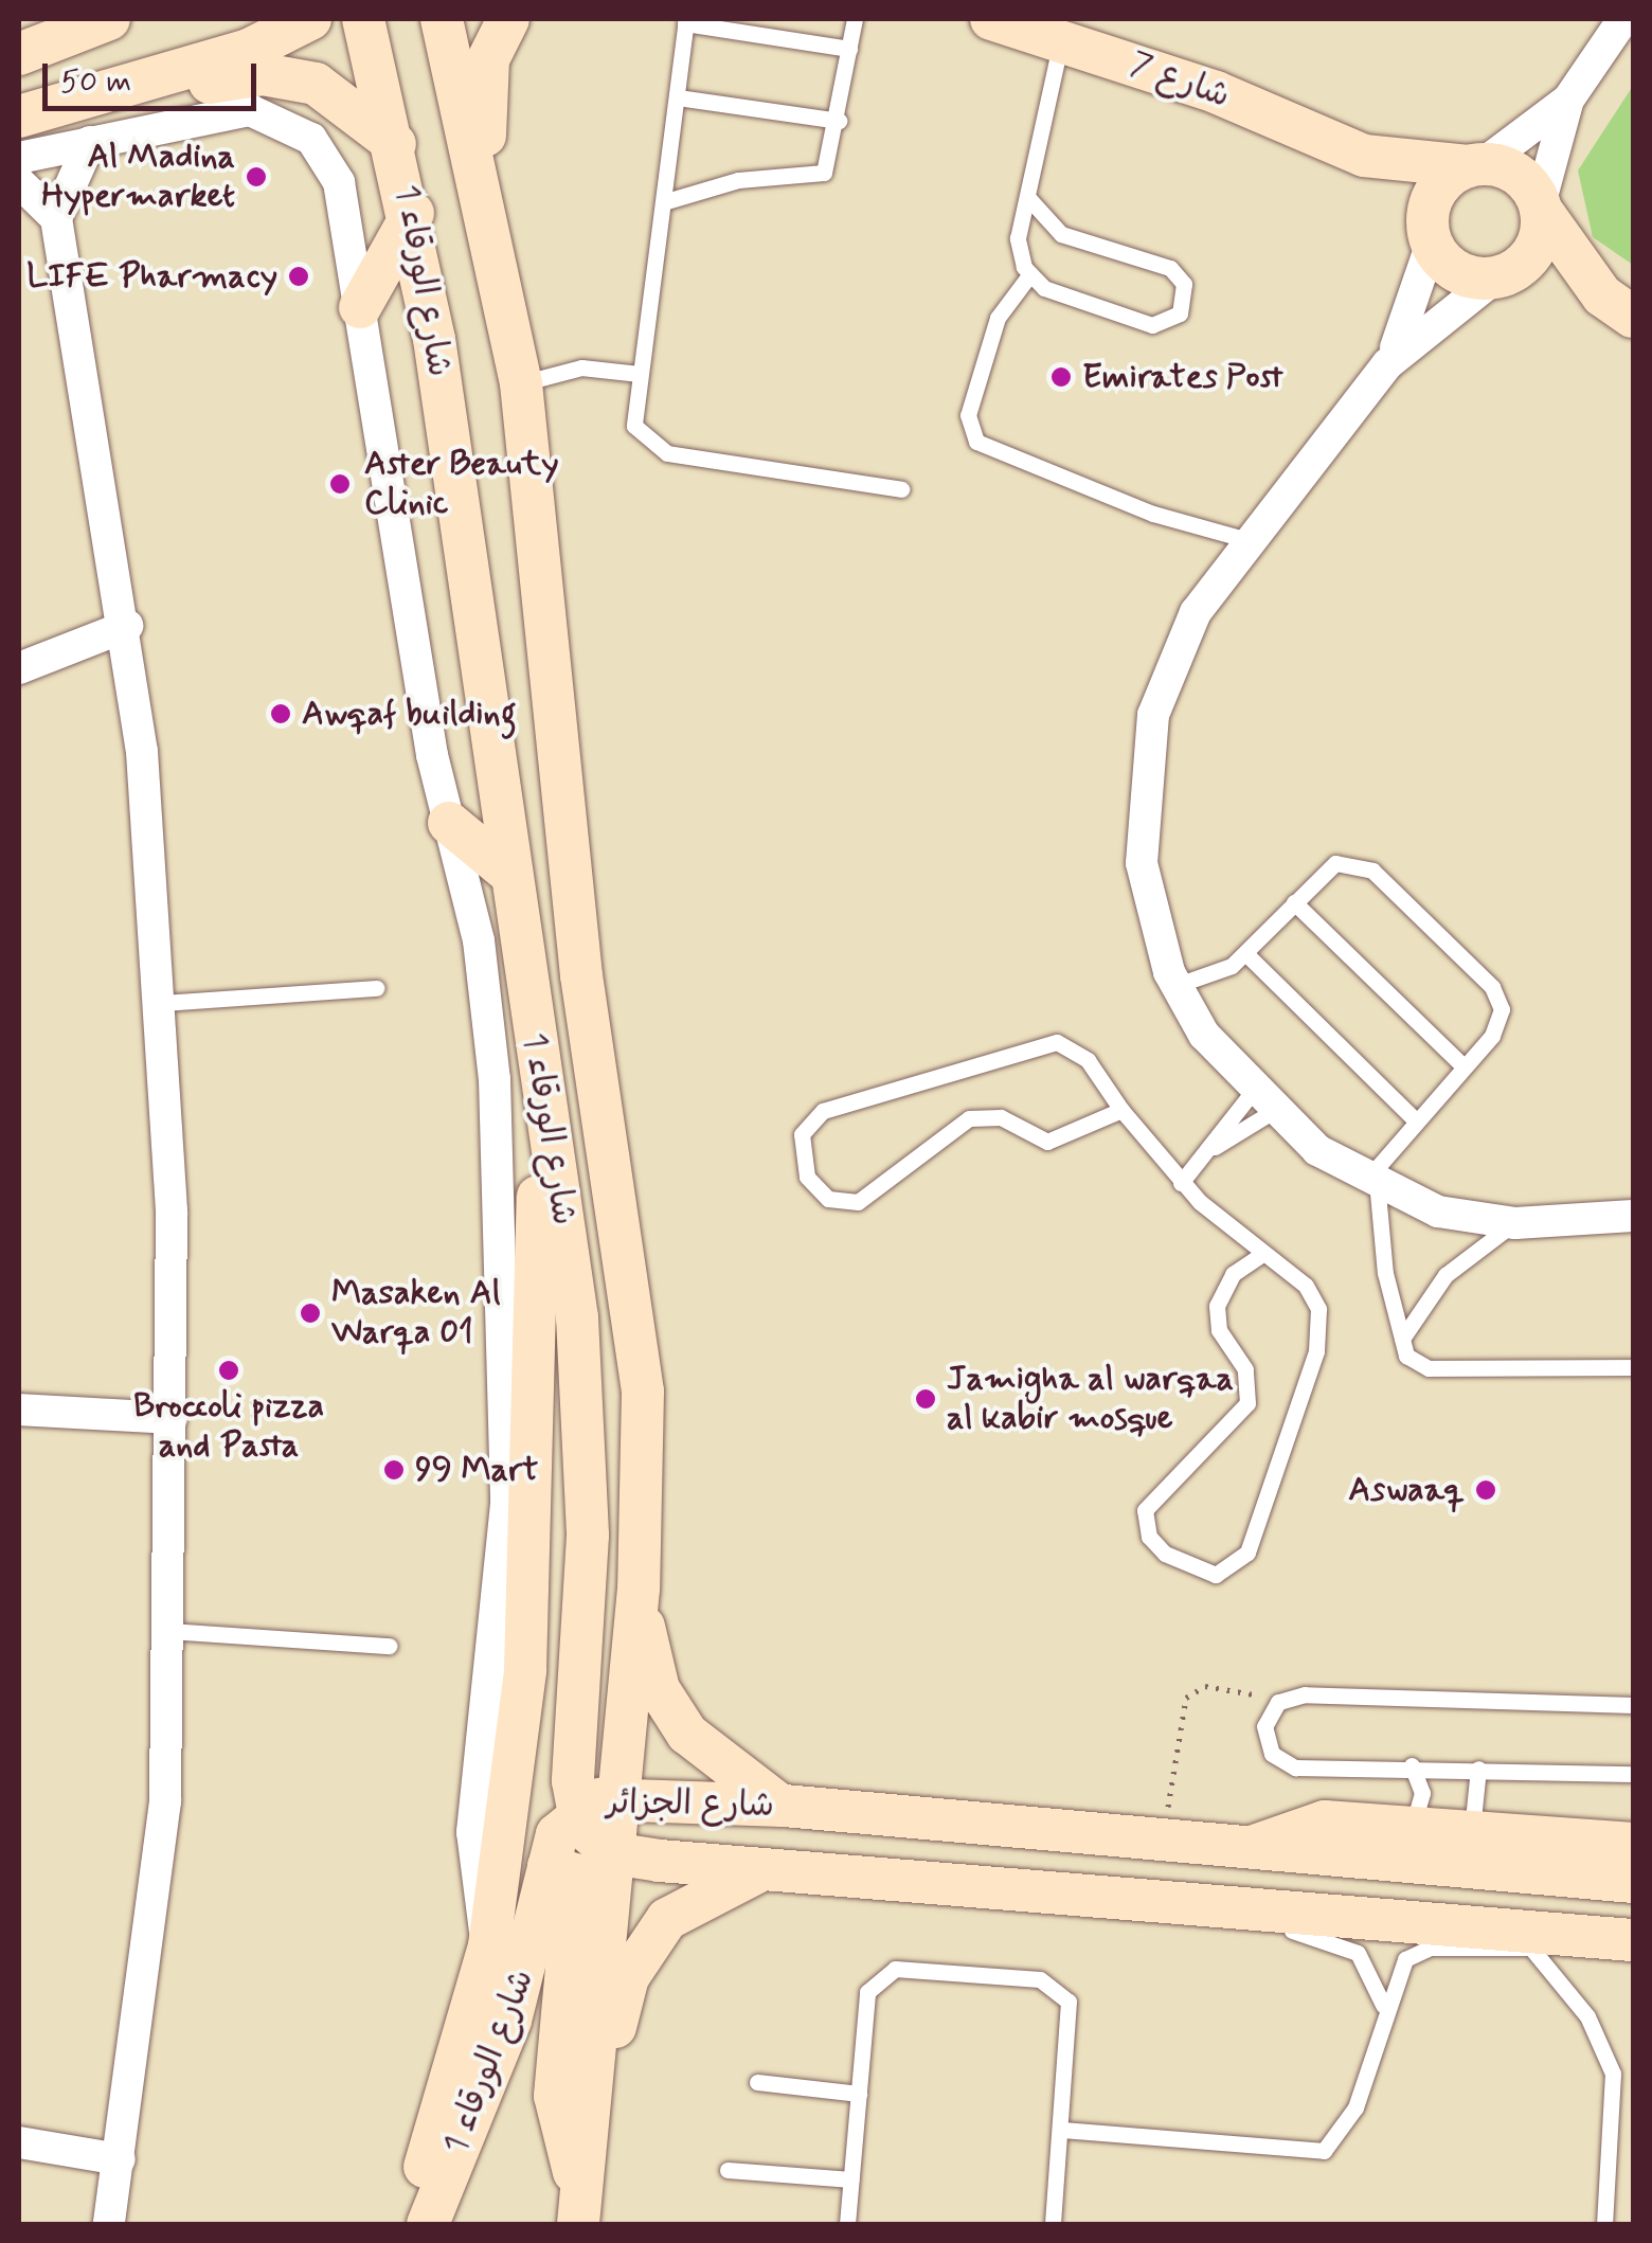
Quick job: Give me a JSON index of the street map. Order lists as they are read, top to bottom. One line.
{"streets":{"street":["شارع 7","شارع الورقاء 1","شارع الجزائر"]},"crossings":[["شارع الورقاء 1","شارع الجزائر"]],"places":["Al Madina Hypermarket","LIFE Pharmacy","Emirates Post","Aster Beauty Clinic","Awqaf building","Masaken Al Warqa 01","Broccoli pizza and Pasta","Jamigha al warqaa al kabir mosque","99 Mart","Aswaaq"],"scale_bar":"50 m"}
